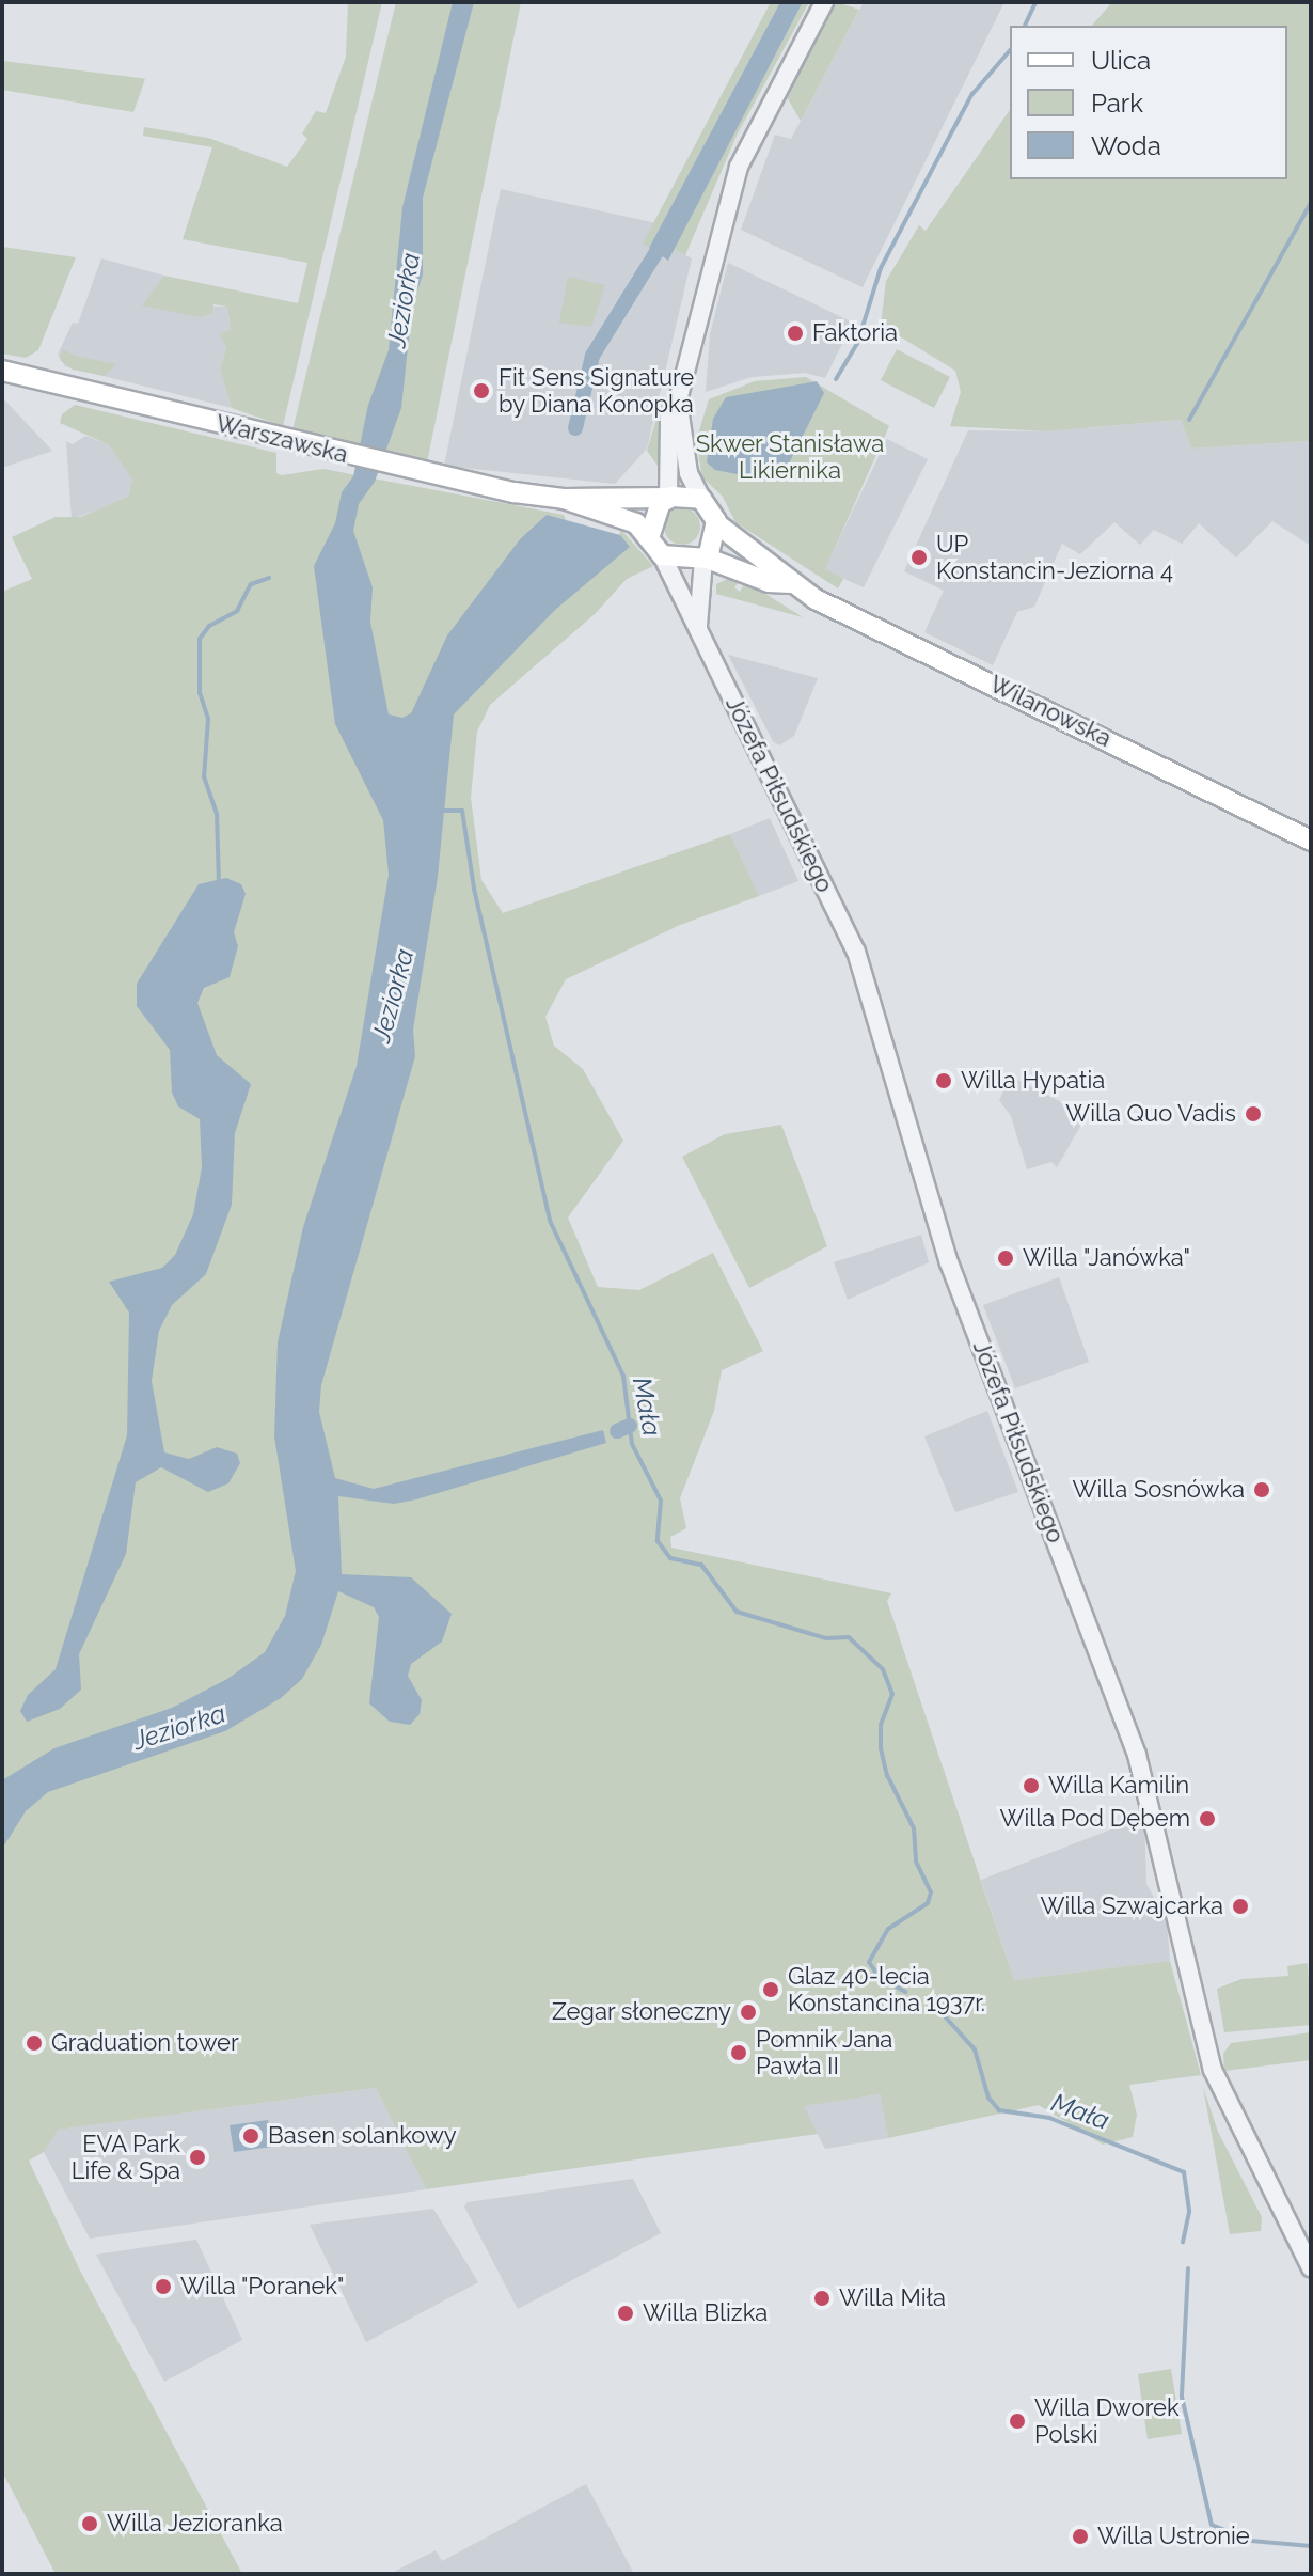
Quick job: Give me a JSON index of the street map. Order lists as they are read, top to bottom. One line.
{"streets":{"main road":["Warszawska","Wilanowska"],"street":["Józefa Piłsudskiego"]},"crossings":[["Warszawska","Wilanowska"],["Warszawska","Józefa Piłsudskiego"],["Wilanowska","Józefa Piłsudskiego"]],"water":["Jeziorka","Mała"],"parks":["Skwer Stanisława Likiernika"],"places":["Faktoria","Fit Sens Signature by Diana Konopka","UP Konstancin-Jeziorna 4","Willa Hypatia","Willa Quo Vadis","Willa \"Janówka\"","Willa Sosnówka","Willa Kamilin","Willa Pod Dębem","Willa Szwajcarka","Glaz 40-lecia Konstancina 1937r.","Zegar słoneczny","Graduation tower","Pomnik Jana Pawła II","Basen solankowy","EVA Park Life & Spa","Willa \"Poranek\"","Willa Miła","Willa Blizka","Willa Dworek Polski","Willa Jezioranka","Willa Ustronie"],"legend":["Ulica","Park","Woda"]}
